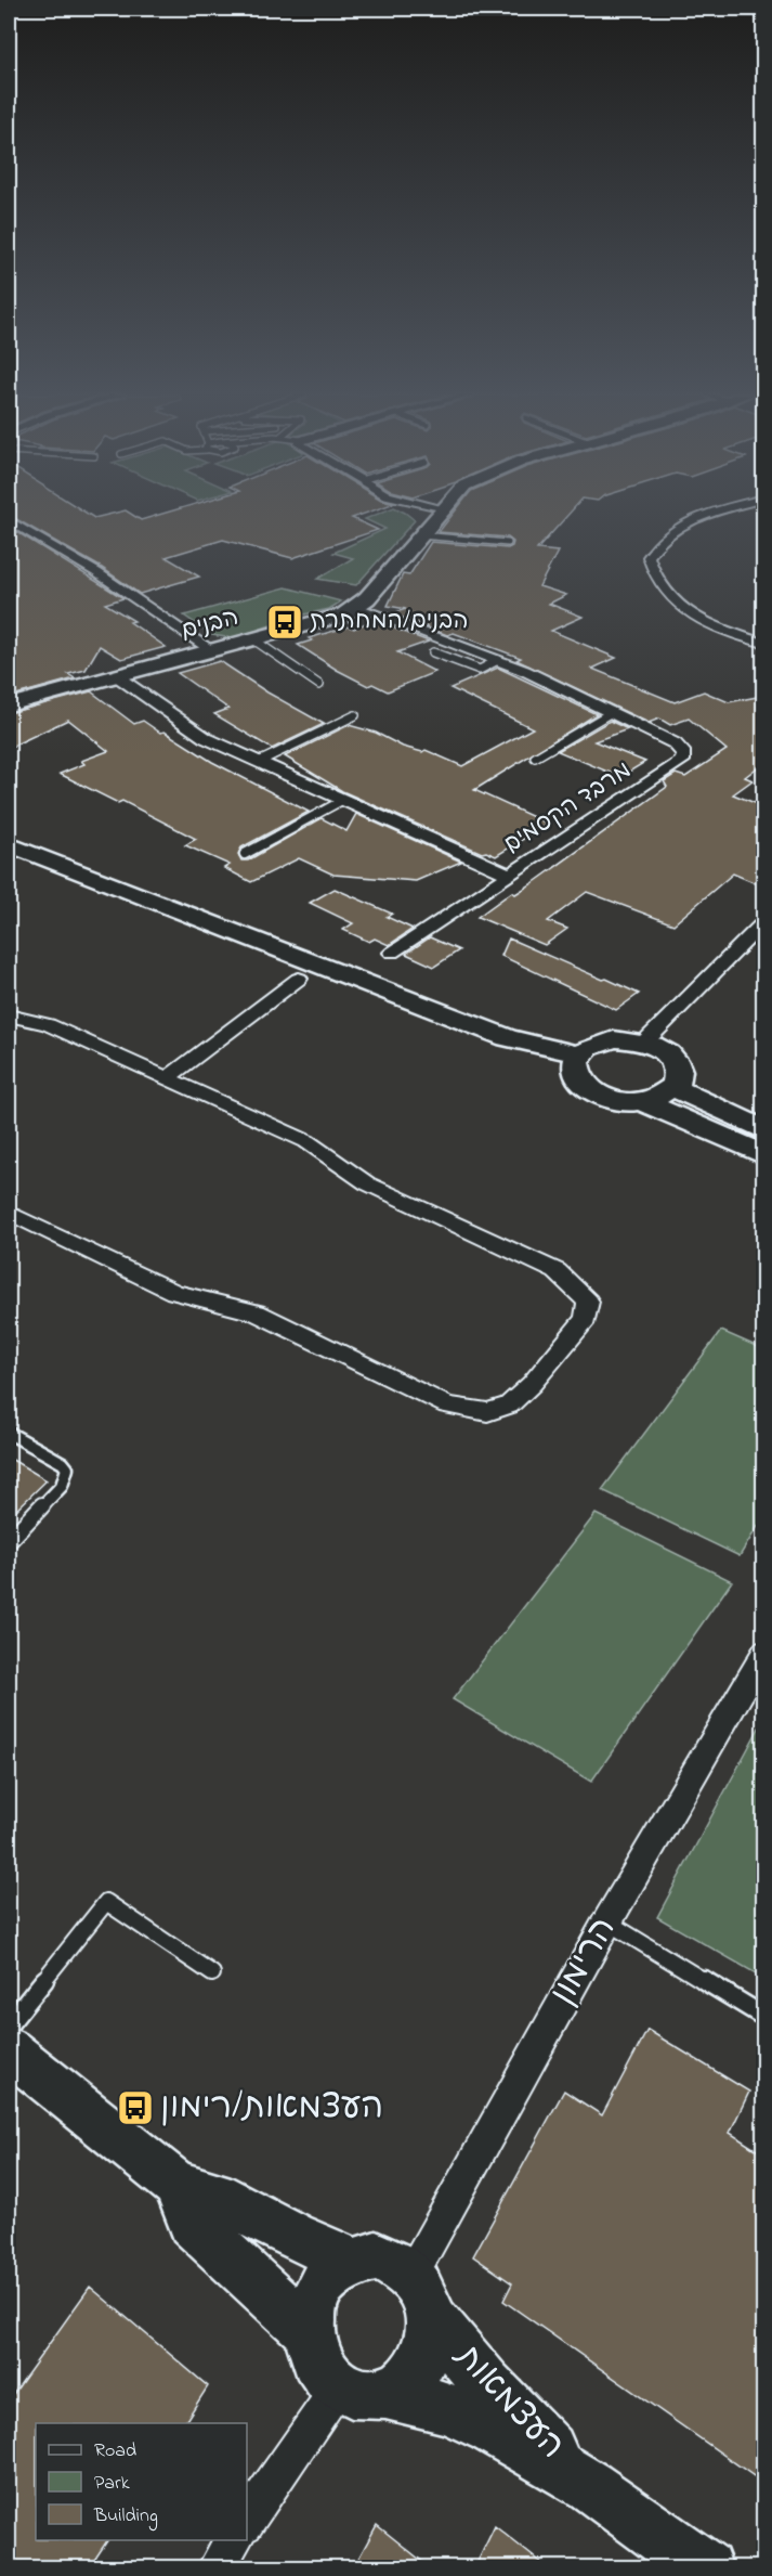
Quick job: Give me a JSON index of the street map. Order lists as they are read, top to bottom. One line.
{"streets":{"street":["הבנים","מרבד הקסמים","הרימון","העצמאות"]},"crossings":[["הבנים","מרבד הקסמים"],["הרימון","העצמאות"]],"places":{"bus stop":["הבנים/המחתרת","העצמאות/רימון"]},"legend":["Road","Park","Building"]}
